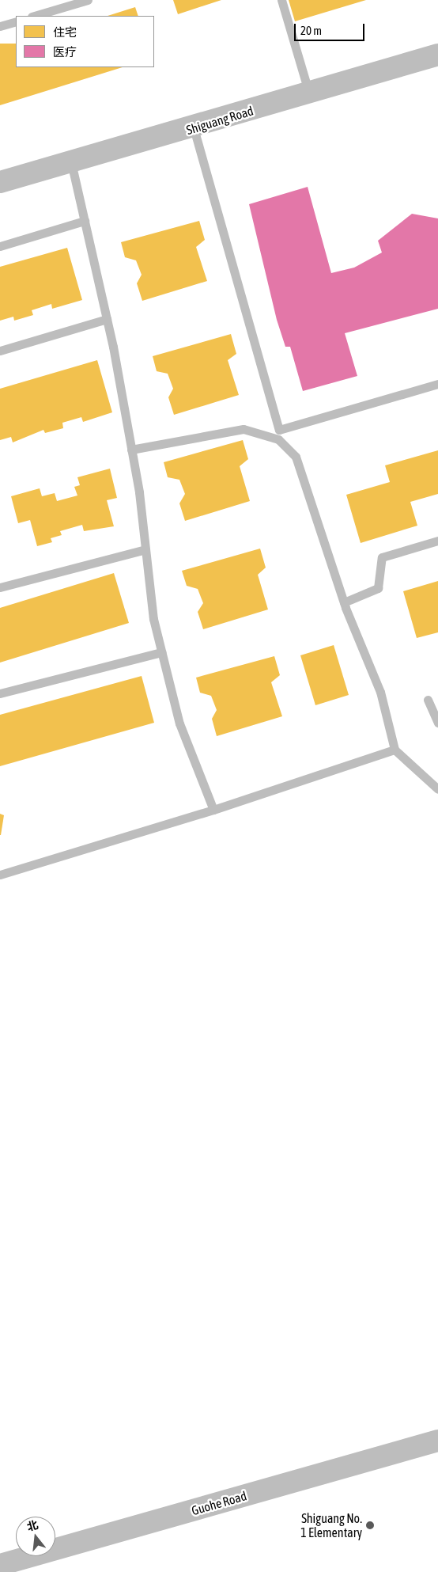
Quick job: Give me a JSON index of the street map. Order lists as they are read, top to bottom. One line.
{"streets":{"street":["Shiguang Road","Guohe Road"]},"places":["Shiguang No. 1 Elementary"],"legend":["住宅","医疗"],"scale_bar":"20 m","north":"top"}
